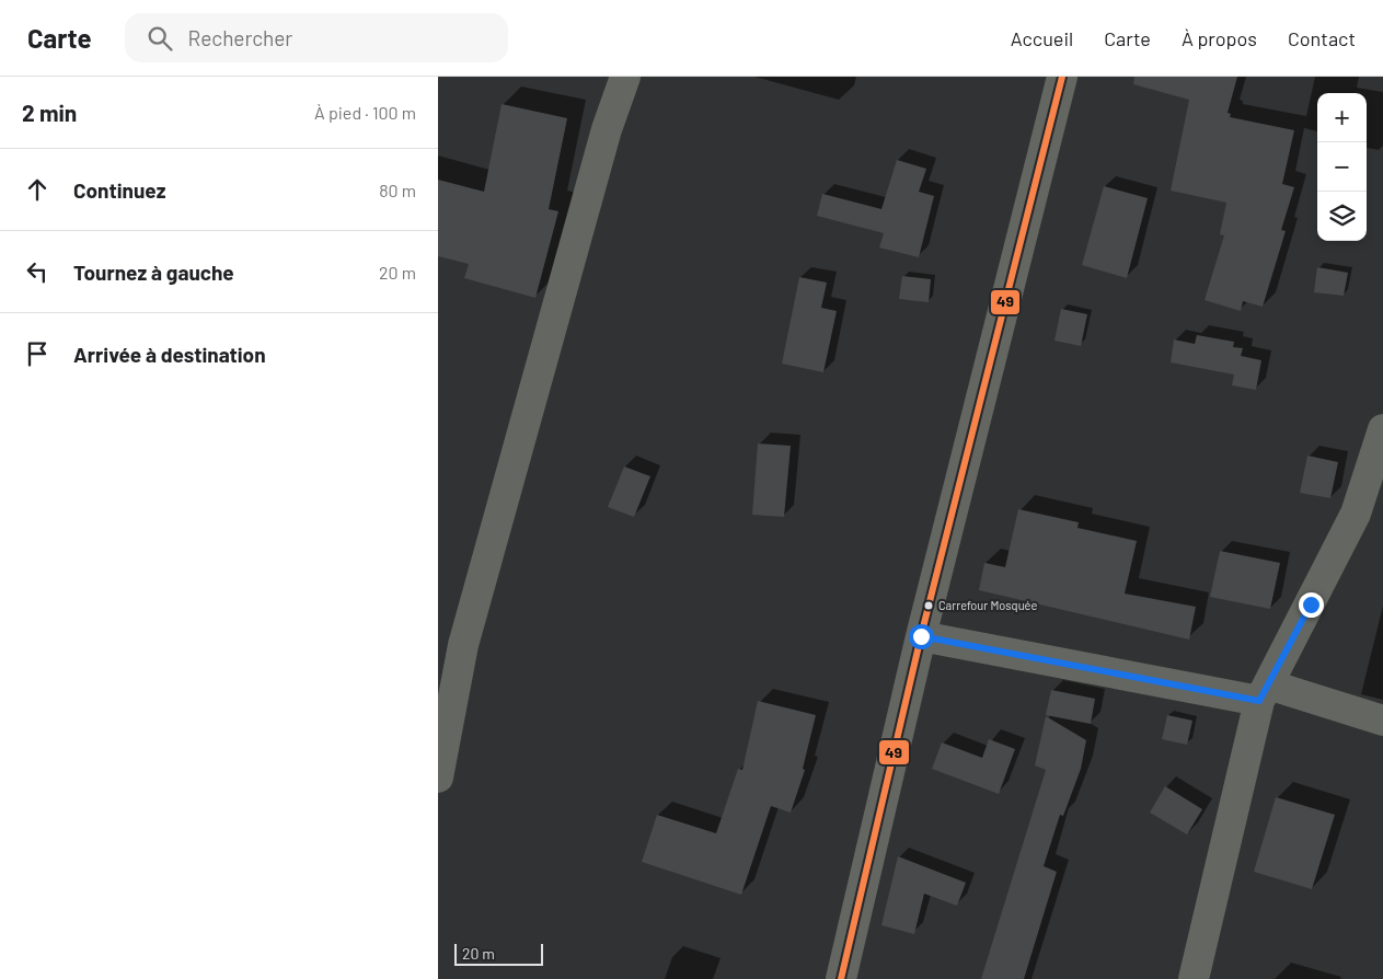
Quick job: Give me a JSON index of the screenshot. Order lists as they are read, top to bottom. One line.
{"places":["Carrefour Mosquée"],"lines":["transit line 49"],"scale_bar":"20 m","page":{"header":"Carte","search":"Rechercher","nav":["Accueil","Carte","À propos","Contact"],"heading":["2 min","À pied · 100 m"],"map_buttons":["+","−"],"list":[["Continuez","80 m"],["Tournez à gauche","20 m"],"Arrivée à destination"],"scale":"20 m"}}
